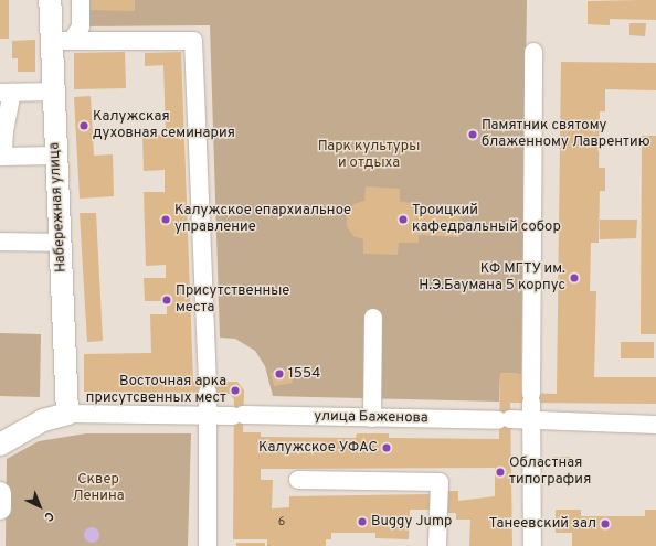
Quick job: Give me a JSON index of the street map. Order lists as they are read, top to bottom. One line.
{"streets":{"main road":["Набережная улица"],"street":["улица Баженова"]},"crossings":[["Набережная улица","улица Баженова"]],"parks":["Парк культуры и отдыха","Сквер Ленина"],"places":["Калужская духовная семинария","Памятник святому блаженному Лаврентию","Калужское епархиальное управление","Троицкий кафедральный собор","КФ МГТУ им. Н.Э.Баумана 5 корпус","Присутственные места","1554","Восточная арка присутсвенных мест","Калужское УФАС","Областная типография","Buggy Jump","Танеевский зал"],"house_numbers":["6"],"north":"bottom right"}
